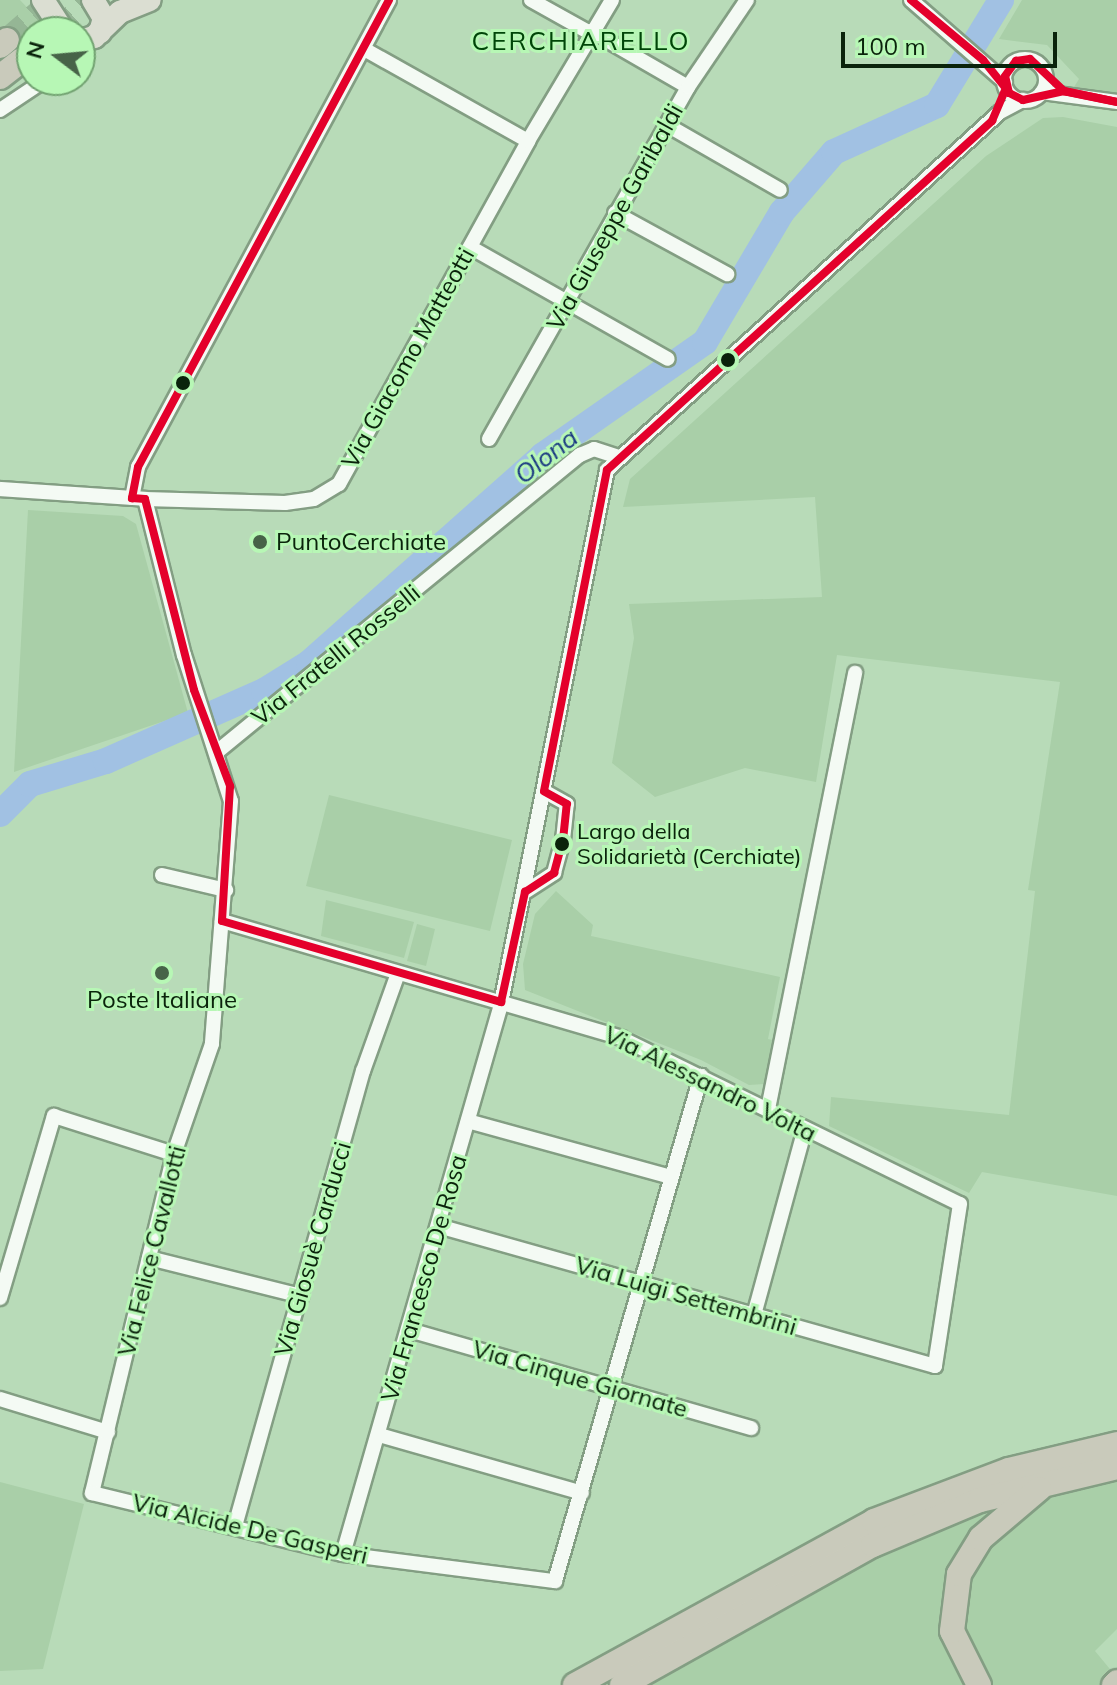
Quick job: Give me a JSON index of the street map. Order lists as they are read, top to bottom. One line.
{"streets":{"street":["Via Giuseppe Garibaldi","Via Giacomo Matteotti","Via Fratelli Rosselli","Via Alessandro Volta","Via Giosuè Carducci","Via Felice Cavallotti","Via Francesco De Rosa","Via Luigi Settembrini","Via Cinque Giornate","Via Alcide De Gasperi"]},"crossings":[["Via Giacomo Matteotti","Via Felice Cavallotti"],["Via Fratelli Rosselli","Via Felice Cavallotti"],["Via Fratelli Rosselli","Via Francesco De Rosa"],["Via Alessandro Volta","Via Giosuè Carducci"],["Via Alessandro Volta","Via Felice Cavallotti"],["Via Alessandro Volta","Via Francesco De Rosa"],["Via Alessandro Volta","Via Luigi Settembrini"],["Via Alessandro Volta","Via Alcide De Gasperi"],["Via Giosuè Carducci","Via Alcide De Gasperi"],["Via Felice Cavallotti","Via Alcide De Gasperi"],["Via Francesco De Rosa","Via Luigi Settembrini"],["Via Francesco De Rosa","Via Cinque Giornate"],["Via Francesco De Rosa","Via Alcide De Gasperi"],["Via Luigi Settembrini","Via Alcide De Gasperi"],["Via Cinque Giornate","Via Alcide De Gasperi"]],"districts":["CERCHIARELLO"],"water":["Olona"],"places":["PuntoCerchiate","Largo della Solidarietà (Cerchiate)","Poste Italiane"],"scale_bar":"100 m","north":"left"}
